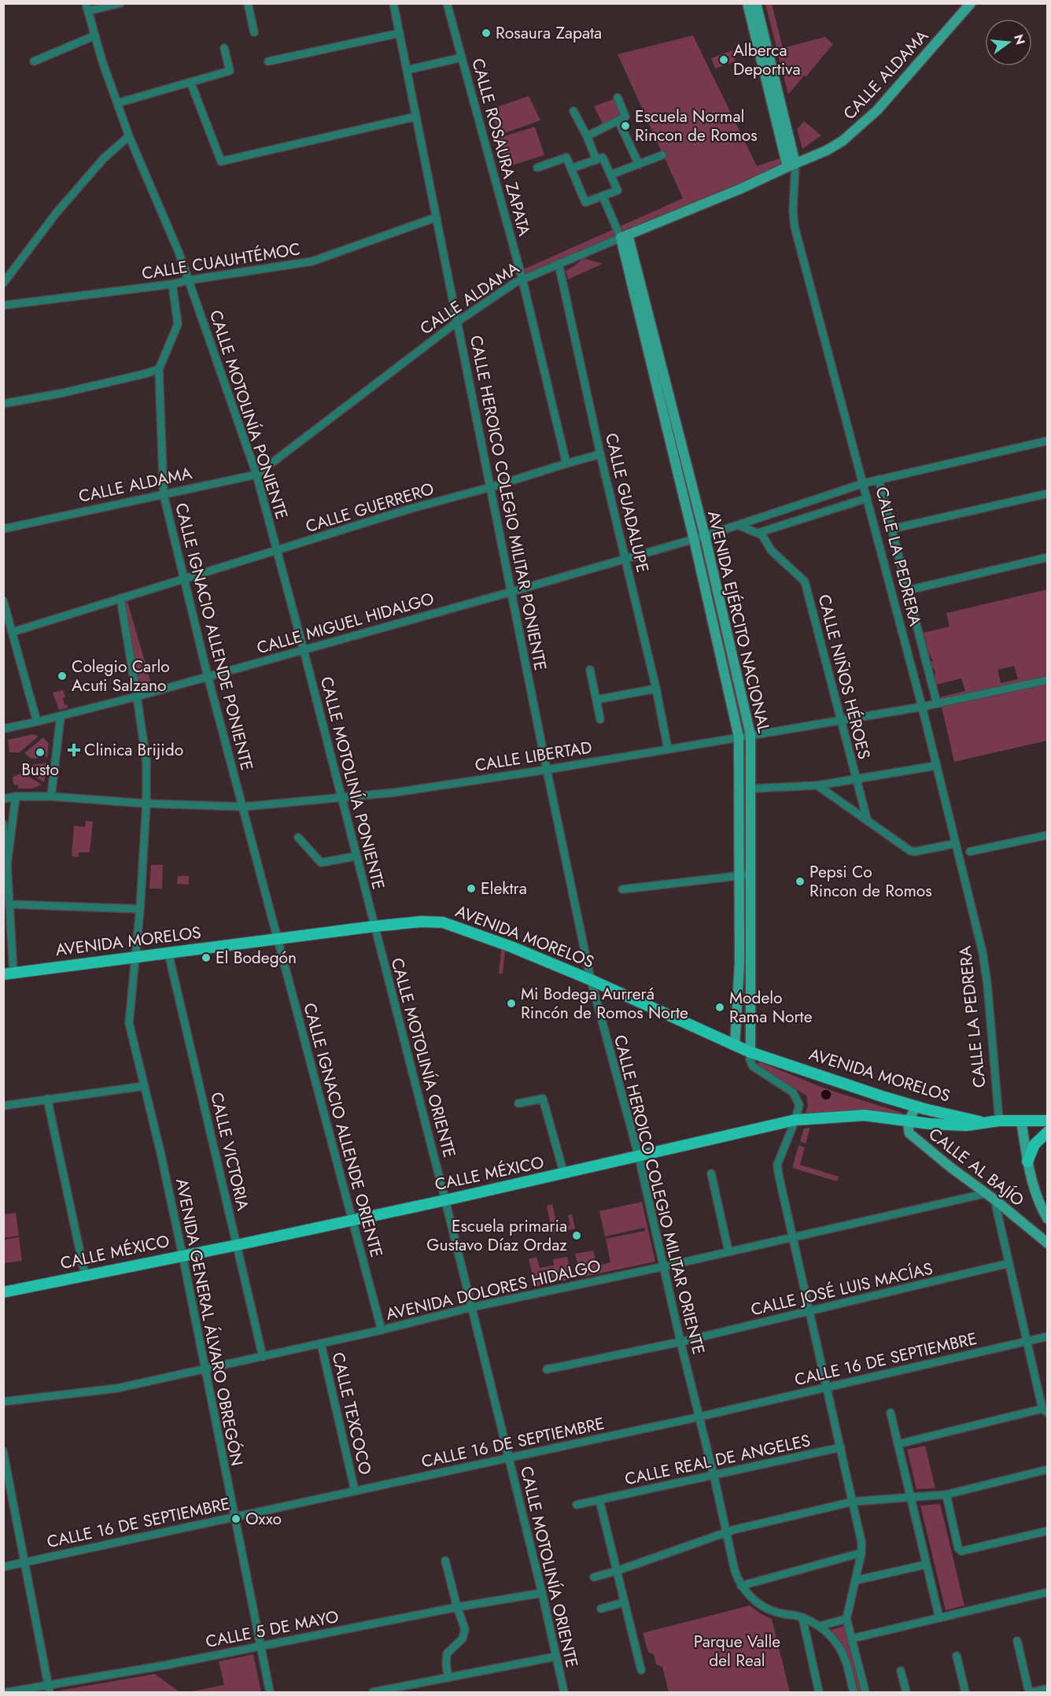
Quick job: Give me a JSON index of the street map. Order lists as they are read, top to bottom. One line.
{"streets":{"main road":["CALLE ALDAMA","CALLE LA PEDRERA","AVENIDA EJÉRCITO NACIONAL","AVENIDA MORELOS","CALLE AL BAJÍO","CALLE MÉXICO"],"street":["CALLE ROSAURA ZAPATA","CALLE CUAUHTÉMOC","CALLE MOTOLINÍA PONIENTE","CALLE HEROICO COLEGIO MILITAR PONIENTE","CALLE GUADALUPE","CALLE GUERRERO","CALLE MIGUEL HIDALGO","CALLE IGNACIO ALLENDE PONIENTE","CALLE NIÑOS HÉROES","CALLE LIBERTAD","CALLE MOTOLINÍA ORIENTE","CALLE IGNACIO ALLENDE ORIENTE","CALLE VICTORIA","CALLE HEROICO COLEGIO MILITAR ORIENTE","CALLE JOSÉ LUIS MACÍAS","AVENIDA DOLORES HIDALGO","AVENIDA GENERAL ÁLVARO OBREGÓN","CALLE 16 DE SEPTIEMBRE","CALLE TEXCOCO","CALLE REAL DE ANGELES","CALLE 5 DE MAYO"]},"crossings":[["CALLE ALDAMA","CALLE ROSAURA ZAPATA"],["CALLE ALDAMA","CALLE MOTOLINÍA PONIENTE"],["CALLE ALDAMA","CALLE HEROICO COLEGIO MILITAR PONIENTE"],["CALLE ALDAMA","CALLE GUADALUPE"],["CALLE ALDAMA","CALLE LA PEDRERA"],["CALLE ALDAMA","AVENIDA EJÉRCITO NACIONAL"],["CALLE ALDAMA","CALLE IGNACIO ALLENDE PONIENTE"],["CALLE ROSAURA ZAPATA","CALLE GUERRERO"],["CALLE CUAUHTÉMOC","CALLE MOTOLINÍA PONIENTE"],["CALLE CUAUHTÉMOC","CALLE HEROICO COLEGIO MILITAR PONIENTE"],["CALLE CUAUHTÉMOC","CALLE IGNACIO ALLENDE PONIENTE"],["CALLE MOTOLINÍA PONIENTE","CALLE GUERRERO"],["CALLE MOTOLINÍA PONIENTE","CALLE MIGUEL HIDALGO"],["CALLE MOTOLINÍA PONIENTE","CALLE LIBERTAD"],["CALLE MOTOLINÍA PONIENTE","AVENIDA MORELOS"],["CALLE MOTOLINÍA PONIENTE","CALLE MOTOLINÍA ORIENTE"],["CALLE HEROICO COLEGIO MILITAR PONIENTE","CALLE GUERRERO"],["CALLE HEROICO COLEGIO MILITAR PONIENTE","CALLE MIGUEL HIDALGO"],["CALLE HEROICO COLEGIO MILITAR PONIENTE","CALLE LIBERTAD"],["CALLE HEROICO COLEGIO MILITAR PONIENTE","AVENIDA MORELOS"],["CALLE HEROICO COLEGIO MILITAR PONIENTE","CALLE HEROICO COLEGIO MILITAR ORIENTE"],["CALLE GUADALUPE","CALLE GUERRERO"],["CALLE GUADALUPE","CALLE MIGUEL HIDALGO"],["CALLE GUADALUPE","CALLE LIBERTAD"],["CALLE GUERRERO","CALLE IGNACIO ALLENDE PONIENTE"],["CALLE GUERRERO","AVENIDA GENERAL ÁLVARO OBREGÓN"],["CALLE LA PEDRERA","CALLE LIBERTAD"],["CALLE LA PEDRERA","CALLE MÉXICO"],["AVENIDA EJÉRCITO NACIONAL","CALLE MIGUEL HIDALGO"],["AVENIDA EJÉRCITO NACIONAL","CALLE LIBERTAD"],["AVENIDA EJÉRCITO NACIONAL","AVENIDA MORELOS"],["CALLE MIGUEL HIDALGO","CALLE IGNACIO ALLENDE PONIENTE"],["CALLE MIGUEL HIDALGO","AVENIDA GENERAL ÁLVARO OBREGÓN"],["CALLE IGNACIO ALLENDE PONIENTE","CALLE LIBERTAD"],["CALLE IGNACIO ALLENDE PONIENTE","AVENIDA MORELOS"],["CALLE IGNACIO ALLENDE PONIENTE","CALLE IGNACIO ALLENDE ORIENTE"],["CALLE NIÑOS HÉROES","CALLE LIBERTAD"],["CALLE LIBERTAD","AVENIDA GENERAL ÁLVARO OBREGÓN"],["AVENIDA MORELOS","CALLE MOTOLINÍA ORIENTE"],["AVENIDA MORELOS","CALLE IGNACIO ALLENDE ORIENTE"],["AVENIDA MORELOS","CALLE VICTORIA"],["AVENIDA MORELOS","CALLE AL BAJÍO"],["AVENIDA MORELOS","CALLE MÉXICO"],["AVENIDA MORELOS","CALLE HEROICO COLEGIO MILITAR ORIENTE"],["AVENIDA MORELOS","AVENIDA GENERAL ÁLVARO OBREGÓN"],["CALLE MOTOLINÍA ORIENTE","CALLE MÉXICO"],["CALLE MOTOLINÍA ORIENTE","AVENIDA DOLORES HIDALGO"],["CALLE MOTOLINÍA ORIENTE","CALLE 16 DE SEPTIEMBRE"],["CALLE MOTOLINÍA ORIENTE","CALLE 5 DE MAYO"],["CALLE IGNACIO ALLENDE ORIENTE","CALLE MÉXICO"],["CALLE IGNACIO ALLENDE ORIENTE","AVENIDA DOLORES HIDALGO"],["CALLE VICTORIA","CALLE MÉXICO"],["CALLE VICTORIA","AVENIDA DOLORES HIDALGO"],["CALLE AL BAJÍO","CALLE MÉXICO"],["CALLE AL BAJÍO","AVENIDA DOLORES HIDALGO"],["CALLE MÉXICO","CALLE HEROICO COLEGIO MILITAR ORIENTE"],["CALLE MÉXICO","AVENIDA GENERAL ÁLVARO OBREGÓN"],["CALLE HEROICO COLEGIO MILITAR ORIENTE","CALLE JOSÉ LUIS MACÍAS"],["CALLE HEROICO COLEGIO MILITAR ORIENTE","AVENIDA DOLORES HIDALGO"],["CALLE HEROICO COLEGIO MILITAR ORIENTE","CALLE 16 DE SEPTIEMBRE"],["CALLE HEROICO COLEGIO MILITAR ORIENTE","CALLE REAL DE ANGELES"],["AVENIDA DOLORES HIDALGO","AVENIDA GENERAL ÁLVARO OBREGÓN"],["AVENIDA DOLORES HIDALGO","CALLE TEXCOCO"],["AVENIDA GENERAL ÁLVARO OBREGÓN","CALLE 16 DE SEPTIEMBRE"],["AVENIDA GENERAL ÁLVARO OBREGÓN","CALLE 5 DE MAYO"],["CALLE 16 DE SEPTIEMBRE","CALLE TEXCOCO"]],"parks":["Parque Valle del Real"],"places":{"other":["Rosaura Zapata","Alberca Deportiva","Escuela Normal Rincon de Romos","Colegio Carlo Acuti Salzano","Busto","Pepsi Co Rincon de Romos","Elektra","El Bodegón","Mi Bodega Aurrerá Rincón de Romos Norte","Modelo Rama Norte","Escuela primaria Gustavo Díaz Ordaz","Oxxo"],"health":["Clinica Brijido"]},"north":"right"}
